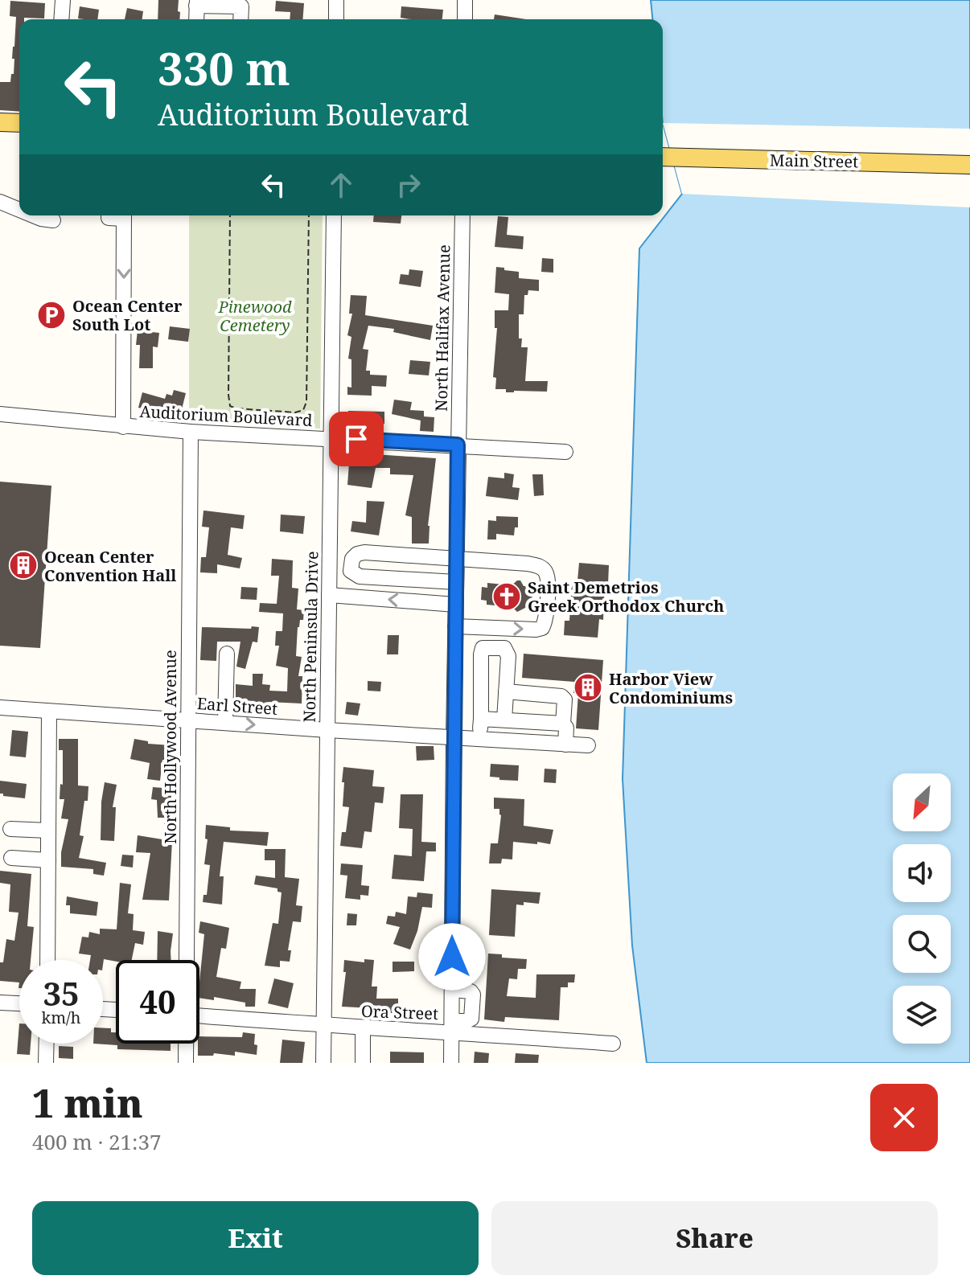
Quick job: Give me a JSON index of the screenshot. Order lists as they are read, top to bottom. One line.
{"streets":{"main road":["Main Street"],"street":["North Halifax Avenue","Auditorium Boulevard","North Peninsula Drive","Earl Street","North Hollywood Avenue","Ora Street"]},"crossings":[["North Halifax Avenue","Auditorium Boulevard"],["North Halifax Avenue","Earl Street"],["North Halifax Avenue","Ora Street"],["Auditorium Boulevard","North Peninsula Drive"],["Auditorium Boulevard","North Hollywood Avenue"],["North Peninsula Drive","Earl Street"],["North Peninsula Drive","Ora Street"],["Earl Street","North Hollywood Avenue"]],"parks":["Pinewood Cemetery"],"places":{"parking":["Ocean Center South Lot"],"building":["Ocean Center Convention Hall","Harbor View Condominiums"],"church":["Saint Demetrios Greek Orthodox Church"]},"north":"bottom left","page":{"turn":["330 m","Auditorium Boulevard"],"speed":"35 km/h","limit":"40","heading":["1 min","400 m · 21:37"],"buttons":["Exit","Share"]}}
